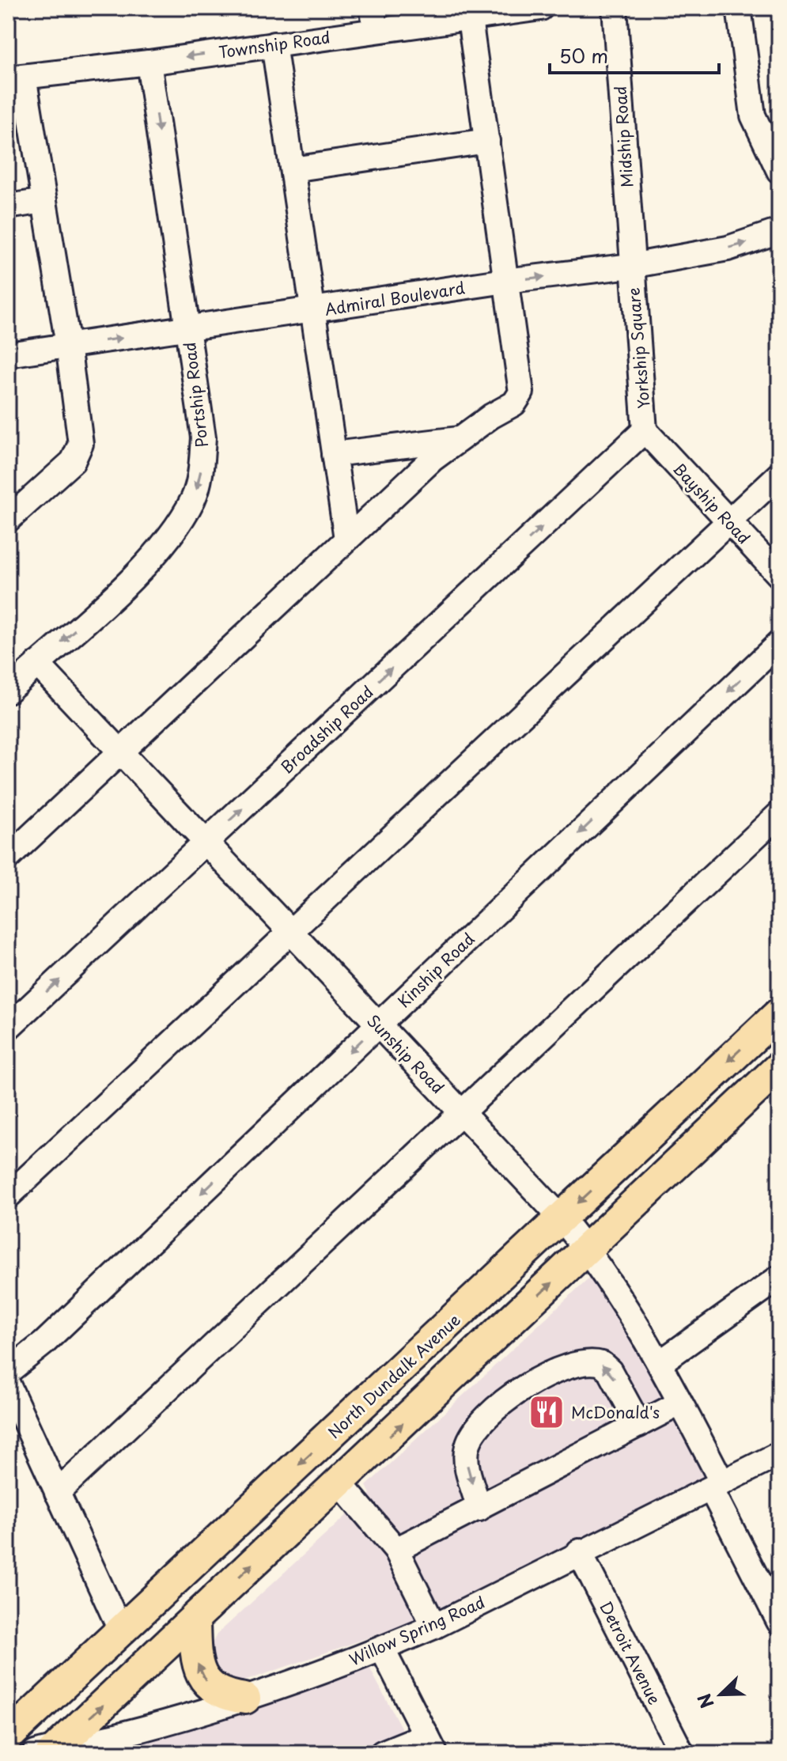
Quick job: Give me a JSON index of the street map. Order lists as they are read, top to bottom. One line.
{"streets":{"main road":["North Dundalk Avenue"],"street":["Township Road","Midship Road","Admiral Boulevard","Yorkship Square","Portship Road","Bayship Road","Broadship Road","Kinship Road","Sunship Road","Willow Spring Road","Detroit Avenue"]},"crossings":[["Township Road","Portship Road"],["Midship Road","Admiral Boulevard"],["Midship Road","Yorkship Square"],["Admiral Boulevard","Yorkship Square"],["Admiral Boulevard","Portship Road"],["Yorkship Square","Bayship Road"],["Yorkship Square","Broadship Road"],["Portship Road","Sunship Road"],["Bayship Road","Broadship Road"],["Broadship Road","Sunship Road"],["Kinship Road","Sunship Road"],["Sunship Road","North Dundalk Avenue"],["Sunship Road","Willow Spring Road"],["Willow Spring Road","Detroit Avenue"]],"one_way":["Admiral Boulevard"],"places":{"restaurant":["McDonald's"]},"scale_bar":"50 m","north":"bottom left"}
